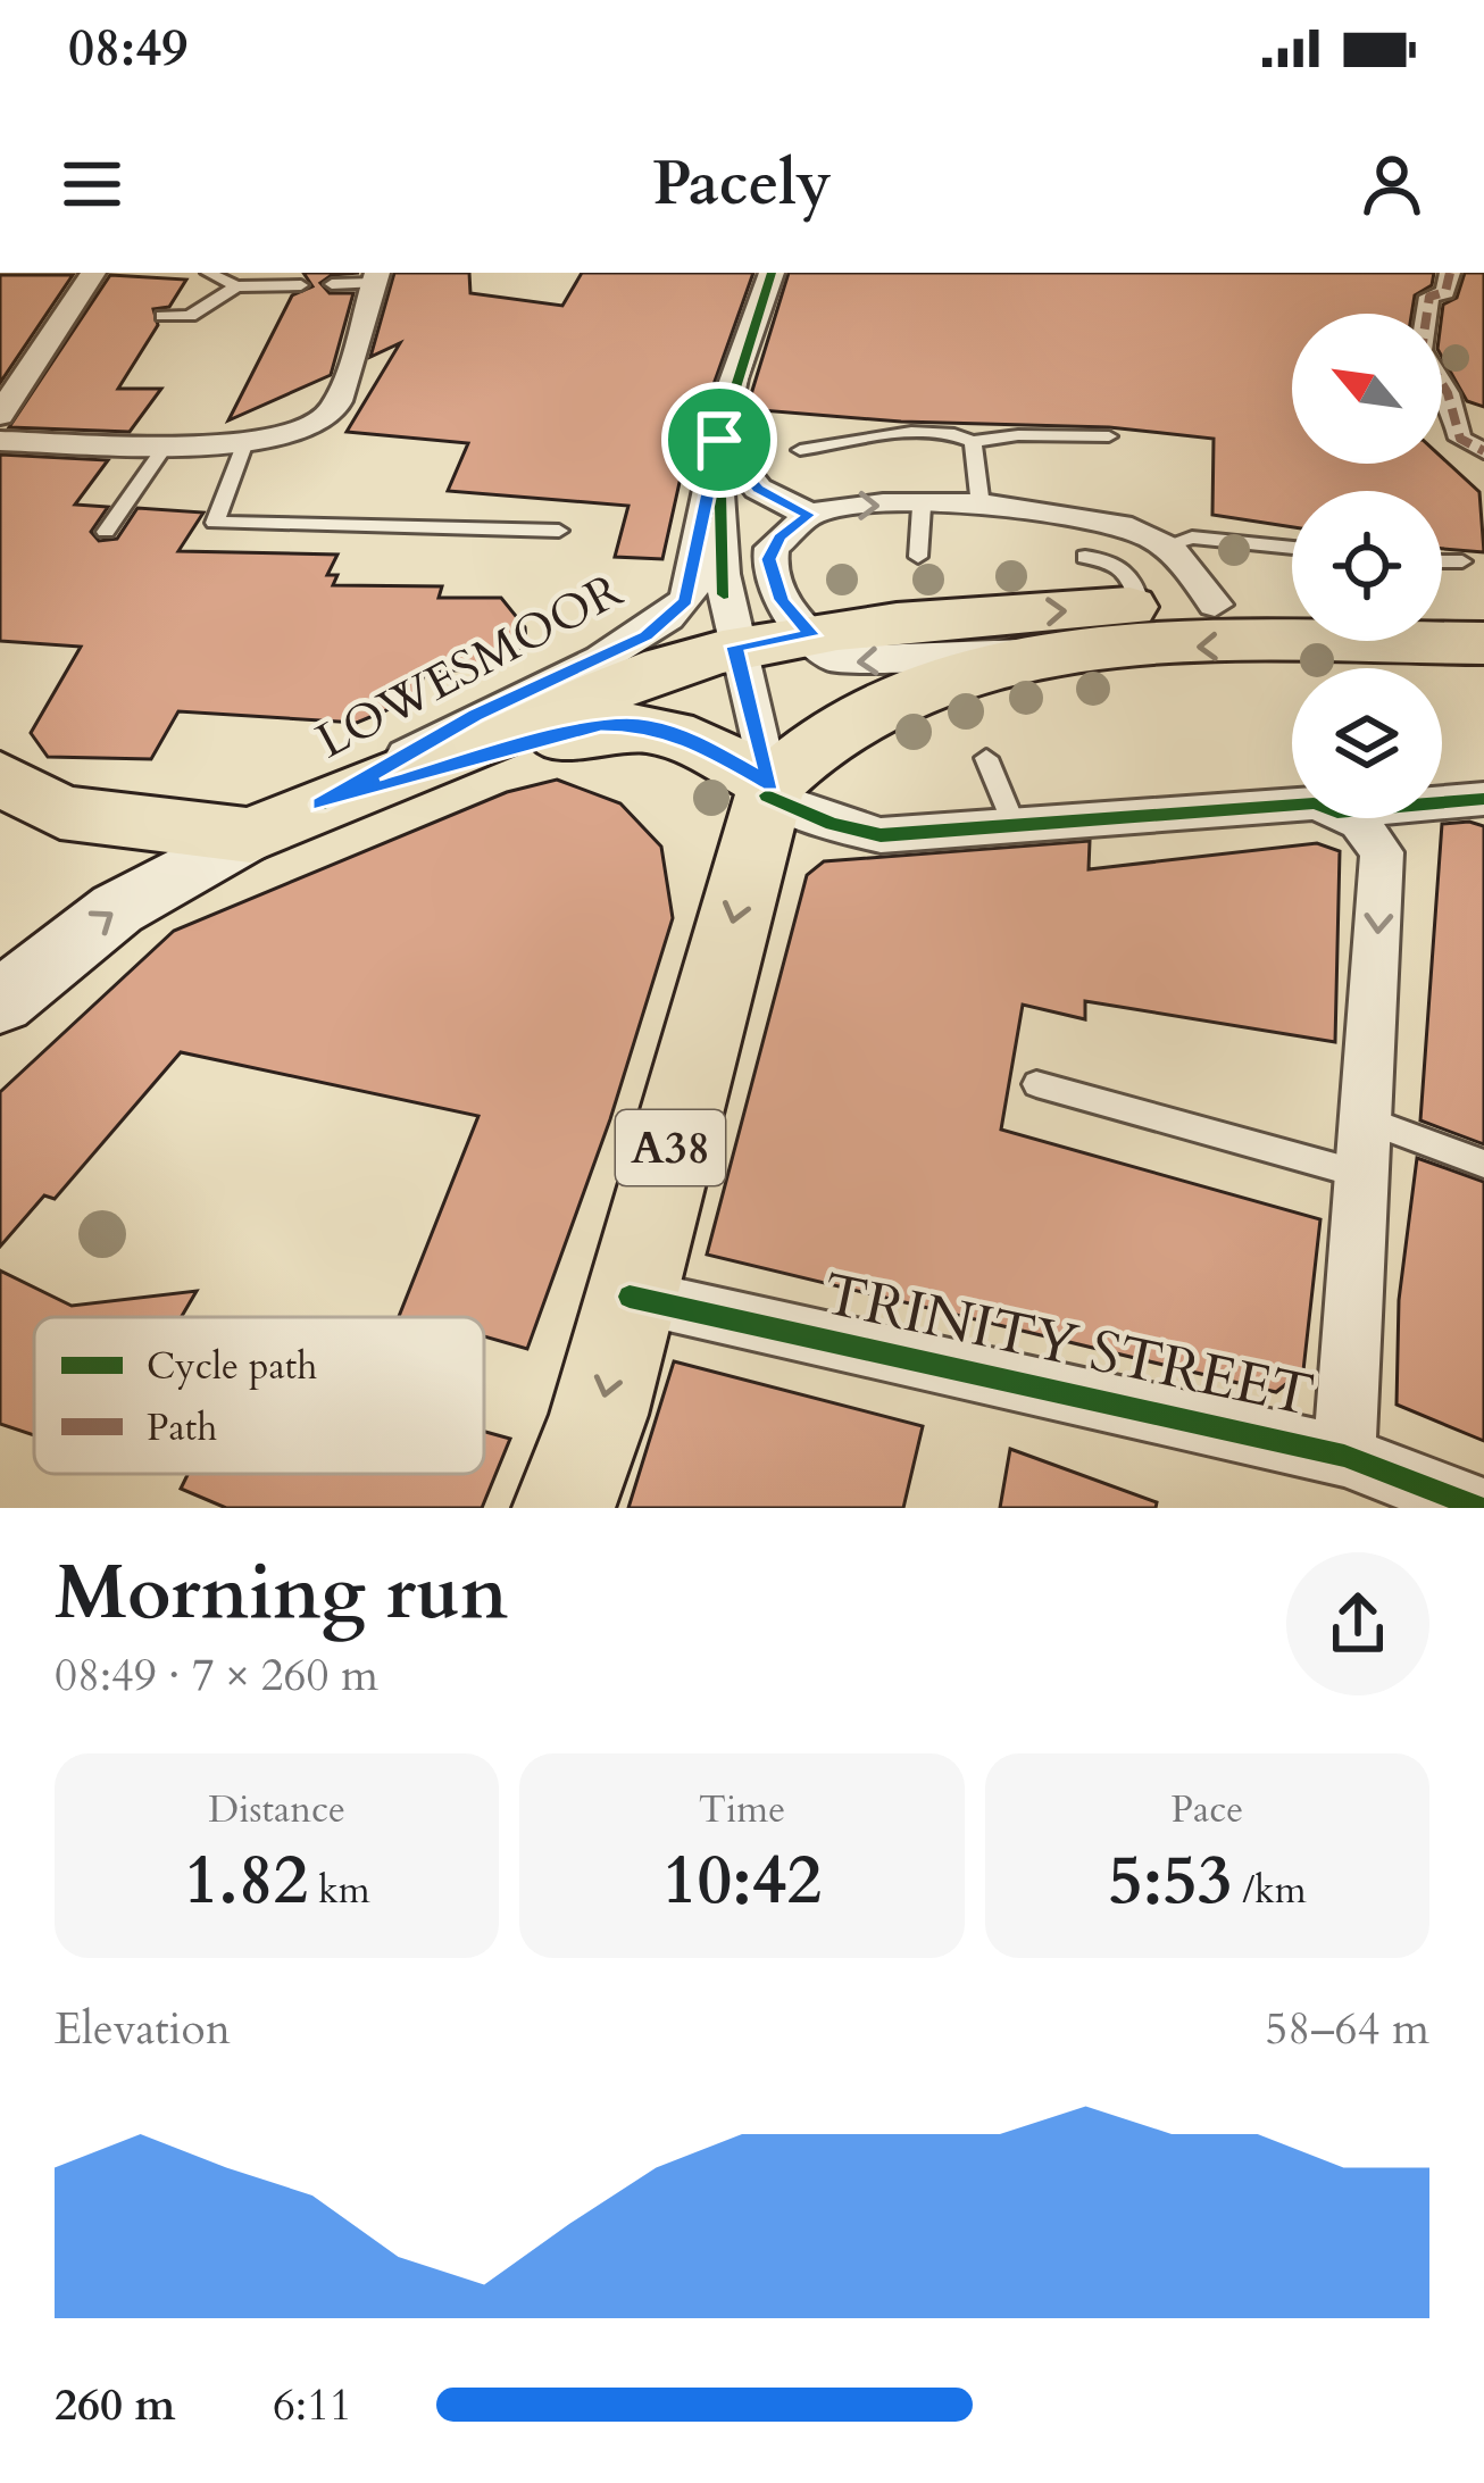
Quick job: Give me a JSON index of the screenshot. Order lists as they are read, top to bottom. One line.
{"streets":{"main road":["A38"],"street":["LOWESMOOR","TRINITY STREET"]},"crossings":[["LOWESMOOR","A38"],["A38","TRINITY STREET"]],"legend":["Cycle path","Path"],"north":"top left","page":{"status":"08:49","header":"Pacely","heading":["Morning run","08:49 · 7 × 260 m"],"stats":[["Distance","1.82 km"],["Time","10:42"],["Pace","5:53 /km"]],"chart":["Elevation","58–64 m"],"list":[{"name":"260 m","note":"6:11"}]}}
